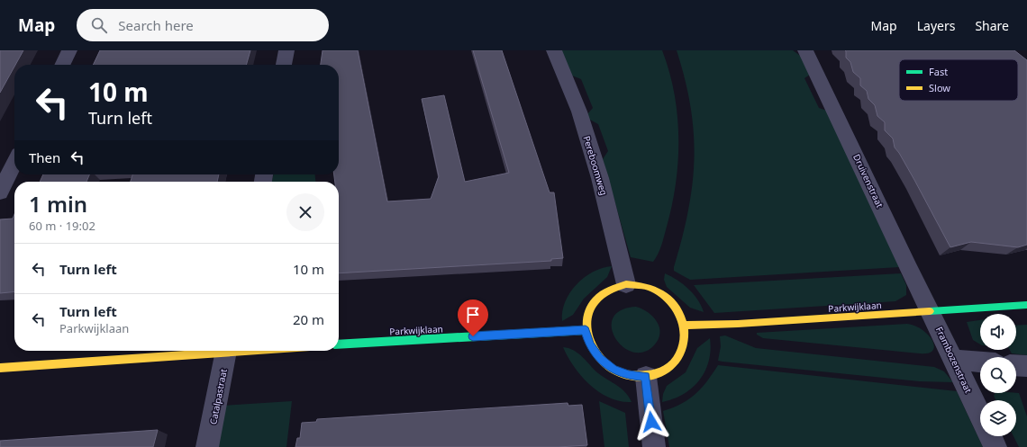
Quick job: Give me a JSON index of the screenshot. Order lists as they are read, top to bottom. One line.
{"streets":{"street":["Pereboomweg","Druivenstraat","Parkwijklaan","Frambozenstraat","Catalpastraat"]},"crossings":[["Pereboomweg","Parkwijklaan"],["Druivenstraat","Parkwijklaan"],["Druivenstraat","Frambozenstraat"],["Parkwijklaan","Frambozenstraat"]],"legend":["Fast","Slow"],"page":{"header":"Map","search":"Search here","nav":["Map","Layers","Share"],"turn":["10 m","Turn left"],"then":"Then","heading":["1 min","60 m · 19:02"],"list":[{"name":"Turn left","value":"10 m"},{"name":"Turn left","note":"Parkwijklaan","value":"20 m"}]}}
